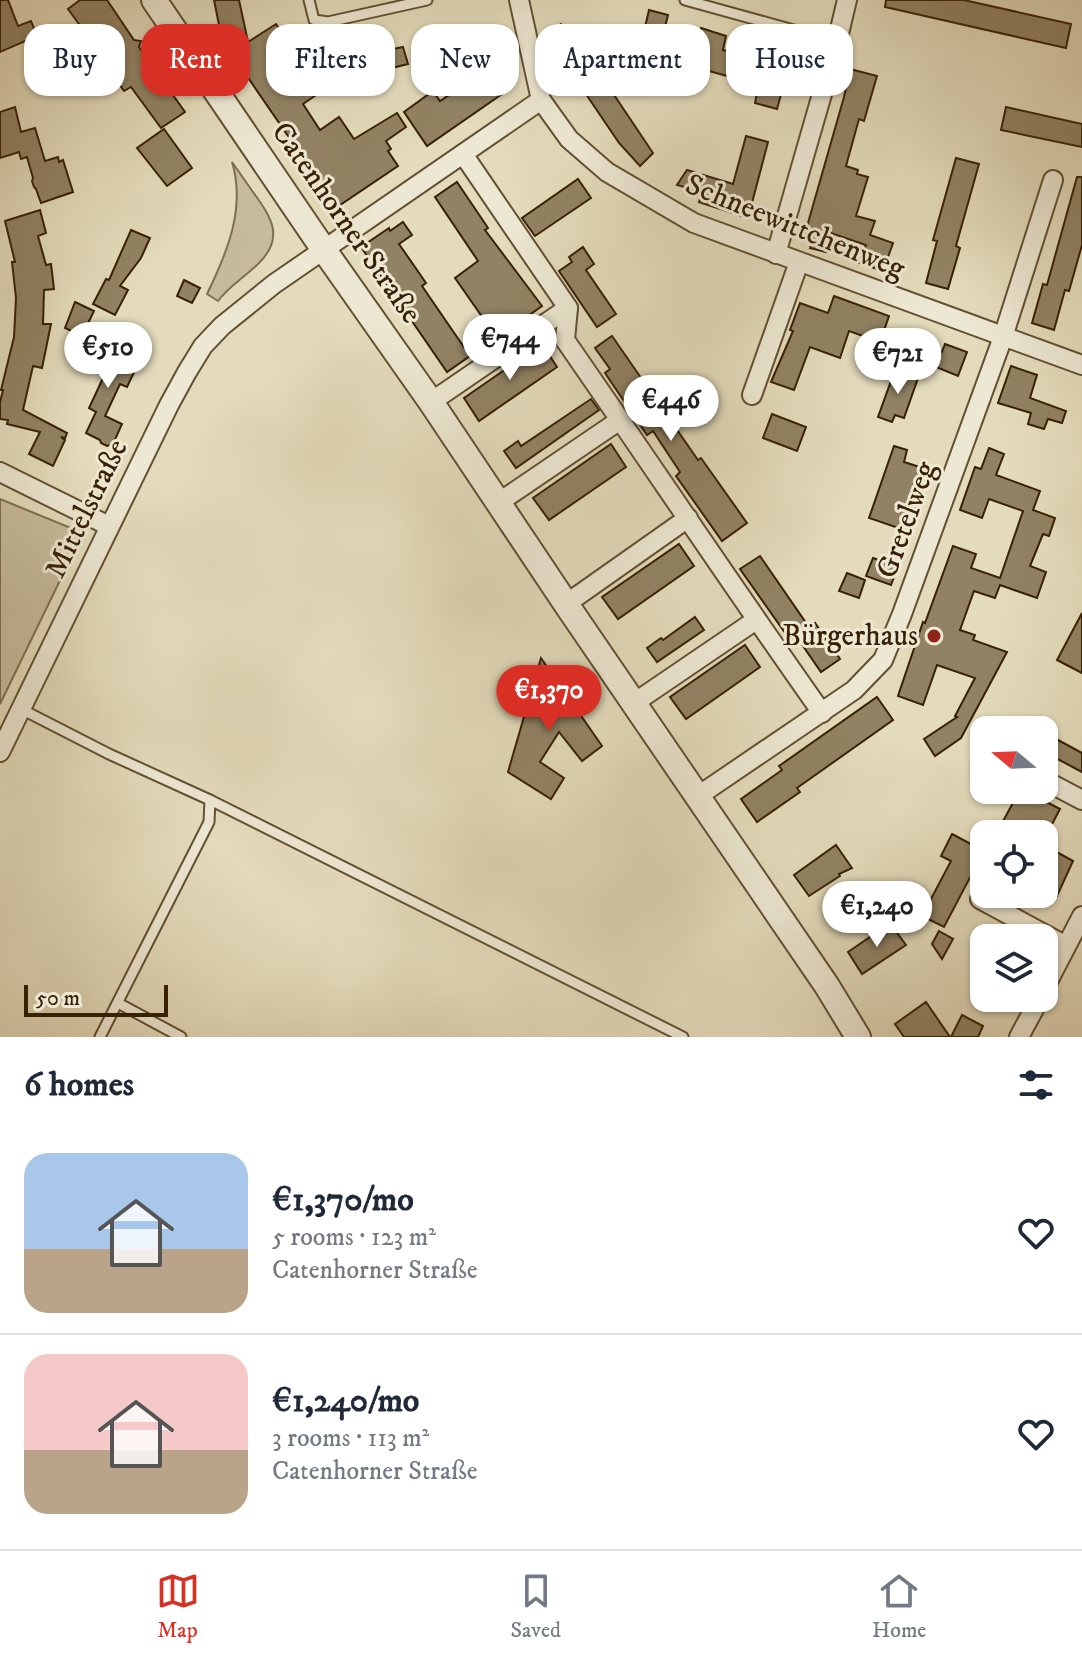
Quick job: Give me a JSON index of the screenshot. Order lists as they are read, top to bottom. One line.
{"streets":{"street":["Catenhorner Straße","Schneewittchenweg","Mittelstraße","Gretelweg"]},"crossings":[["Catenhorner Straße","Mittelstraße"],["Catenhorner Straße","Gretelweg"],["Schneewittchenweg","Gretelweg"]],"places":["Bürgerhaus"],"scale_bar":"50 m","north":"left","page":{"chip":["Buy","Rent","Filters","New","Apartment","House"],"price":["€744","€510","€721","€446","€1,370","€1,240"],"scale":"50 m","heading":"6 homes","list":[{"name":"€1,370/mo","note":"5 rooms · 123 m² · Catenhorner Straße"},{"name":"€1,240/mo","note":"3 rooms · 113 m² · Catenhorner Straße"}],"tabs":["Map","Saved","Home"]}}
